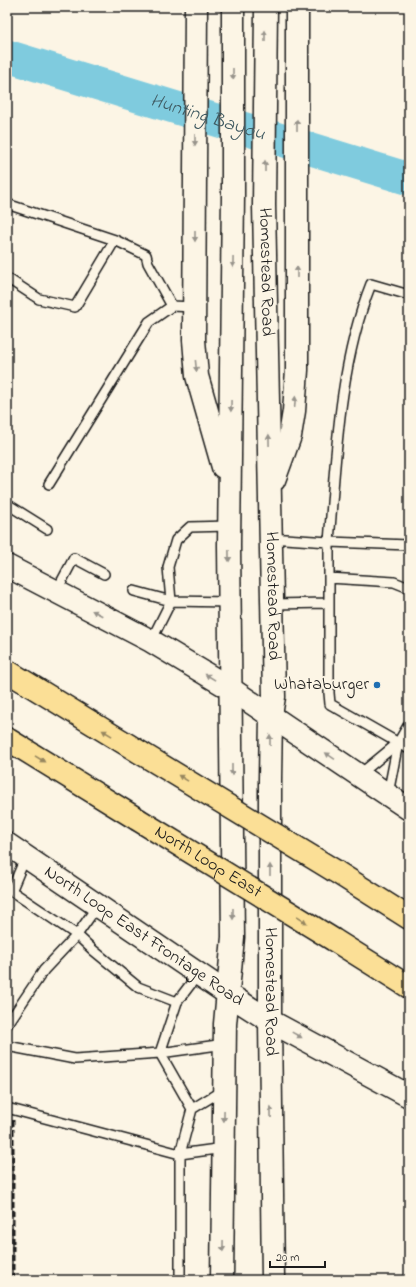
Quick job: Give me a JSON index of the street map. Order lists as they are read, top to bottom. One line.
{"streets":{"highway":["North Loop East"],"main road":["Homestead Road","North Loop East Frontage Road"]},"crossings":[["Homestead Road","North Loop East Frontage Road"]],"water":["Hunting Bayou"],"places":["Whataburger"],"scale_bar":"20 m"}
